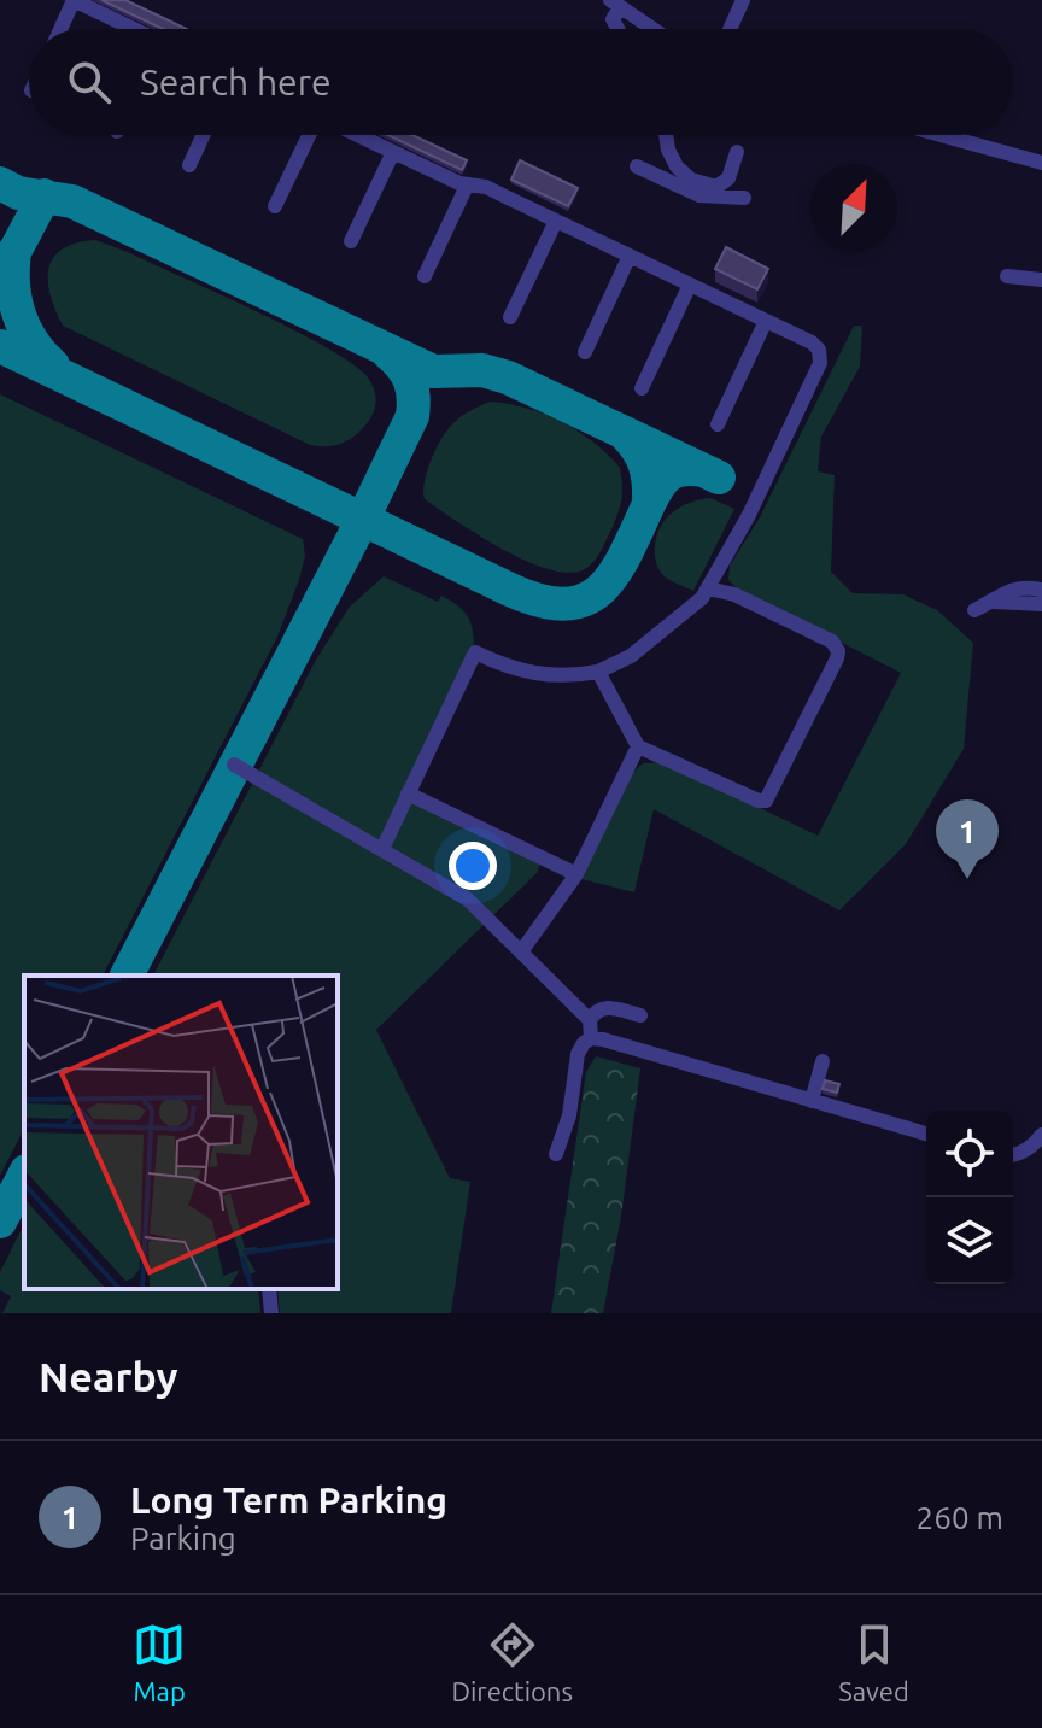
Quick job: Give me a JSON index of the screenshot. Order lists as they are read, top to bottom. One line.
{"north":"top right","page":{"search":"Search here","pins":"1","heading":"Nearby","list":[{"mark":"1","name":"Long Term Parking","note":"Parking","value":"260 m"}],"nav":["Map","Directions","Saved"]}}
